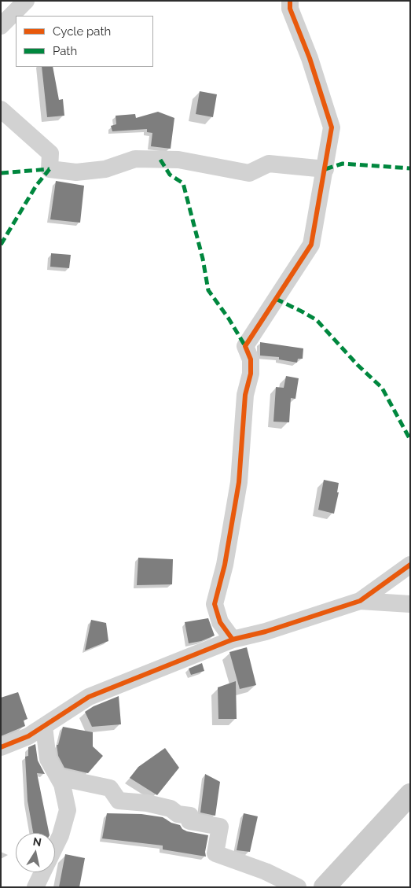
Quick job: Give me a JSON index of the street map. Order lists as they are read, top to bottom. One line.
{"legend":["Cycle path","Path"],"north":"top"}
